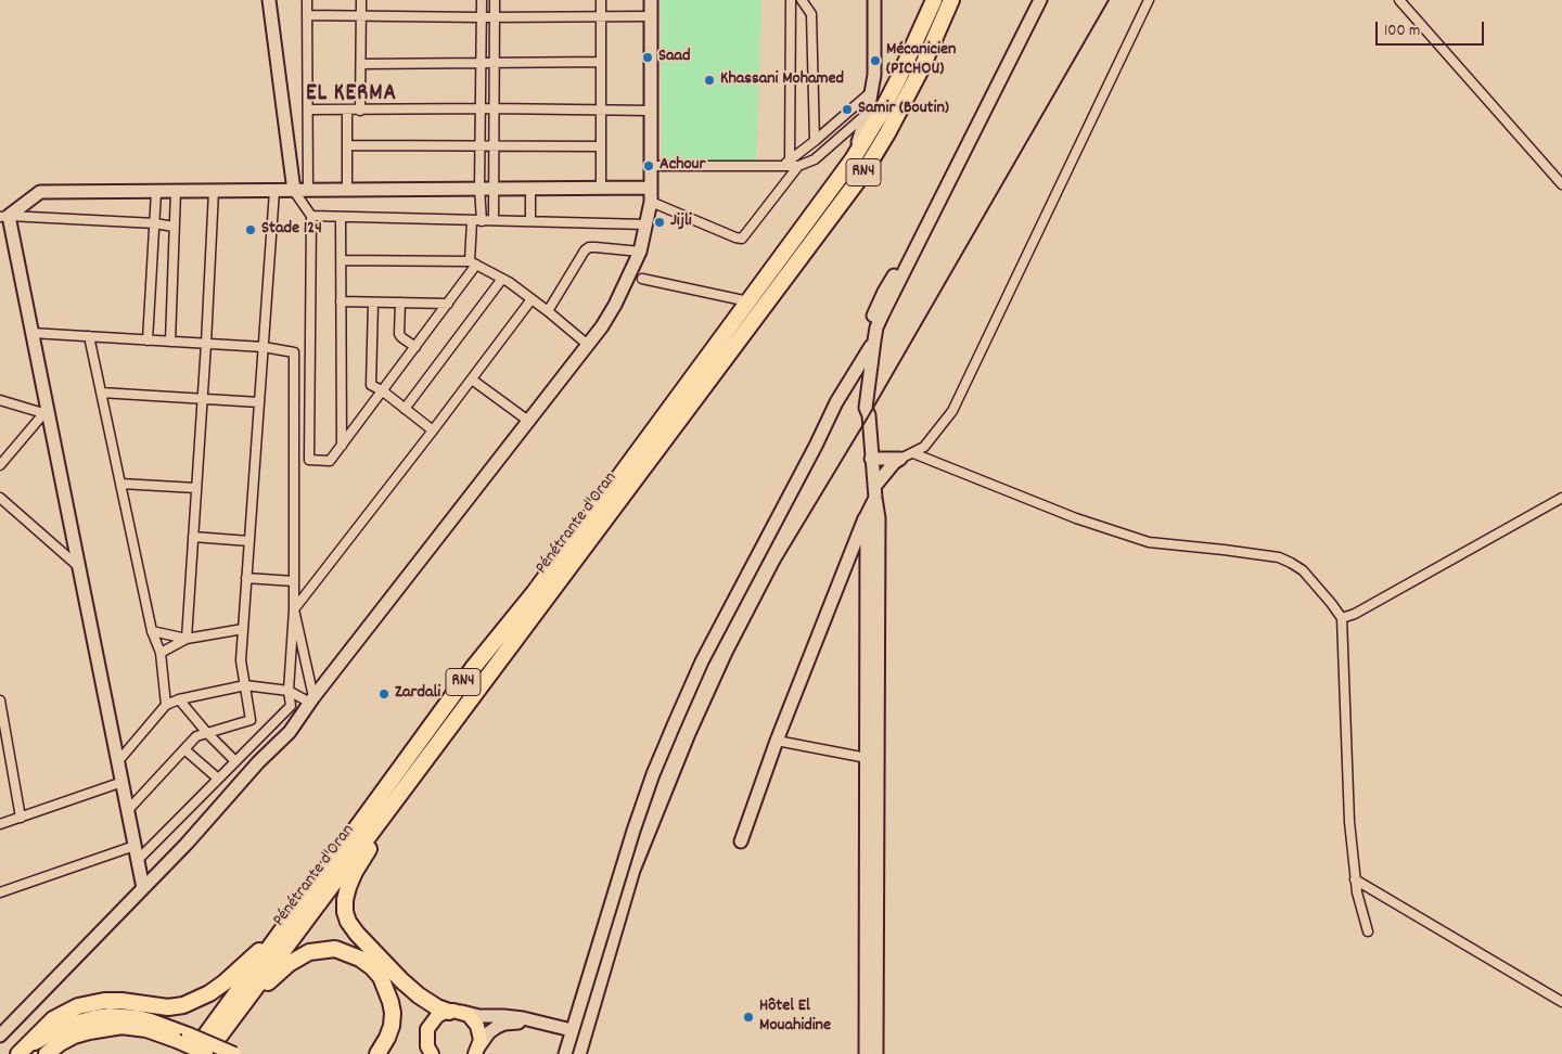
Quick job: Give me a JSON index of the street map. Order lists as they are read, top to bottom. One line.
{"streets":{"highway":["RN4","Pénétrante d'Oran"]},"districts":["EL KERMA"],"places":["Saad","Mécanicien (PICHOU)","Khassani Mohamed","Samir (Boutin)","Achour","Jijli","Stade 124","Zardali","Hôtel El Mouahidine"],"scale_bar":"100 m"}
